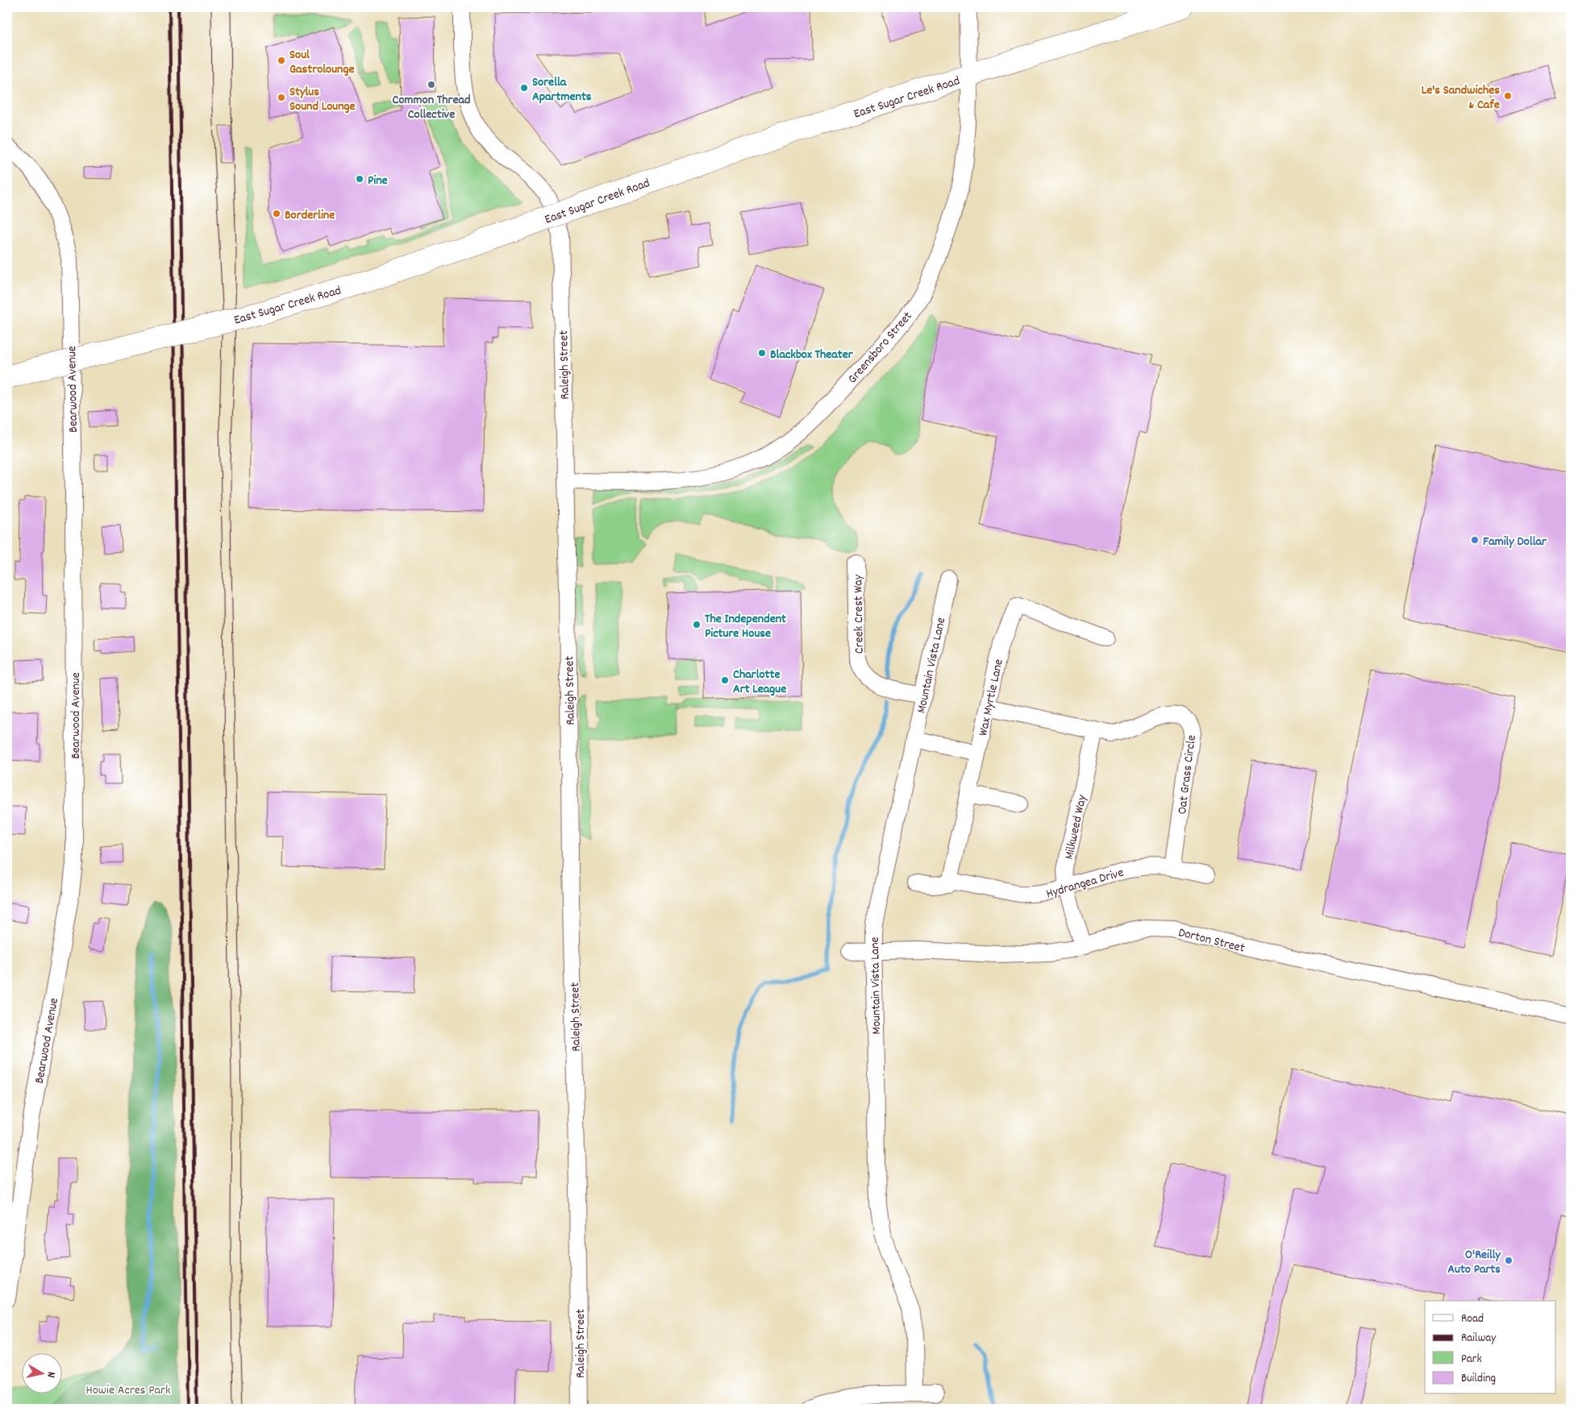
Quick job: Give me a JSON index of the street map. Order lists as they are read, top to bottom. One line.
{"streets":{"main road":["East Sugar Creek Road"],"street":["Greensboro Street","Raleigh Street","Bearwood Avenue","Creek Crest Way","Mountain Vista Lane","Wax Myrtle Lane","Oat Grass Circle","Milkweed Way","Hydrangea Drive","Dorton Street"]},"crossings":[["East Sugar Creek Road","Greensboro Street"],["Greensboro Street","Raleigh Street"],["Creek Crest Way","Mountain Vista Lane"],["Mountain Vista Lane","Dorton Street"],["Wax Myrtle Lane","Oat Grass Circle"],["Wax Myrtle Lane","Hydrangea Drive"],["Oat Grass Circle","Milkweed Way"],["Oat Grass Circle","Hydrangea Drive"],["Milkweed Way","Hydrangea Drive"],["Milkweed Way","Dorton Street"]],"parks":["Howie Acres Park"],"places":["Soul Gastrolounge","Common Thread Collective","Sorella Apartments","Le's Sandwiches & Cafe","Stylus Sound Lounge","Pine","Borderline","Blackbox Theater","Family Dollar","The Independent Picture House","Charlotte Art League","O'Reilly Auto Parts"],"legend":["Road","Railway","Park","Building"],"north":"right"}
